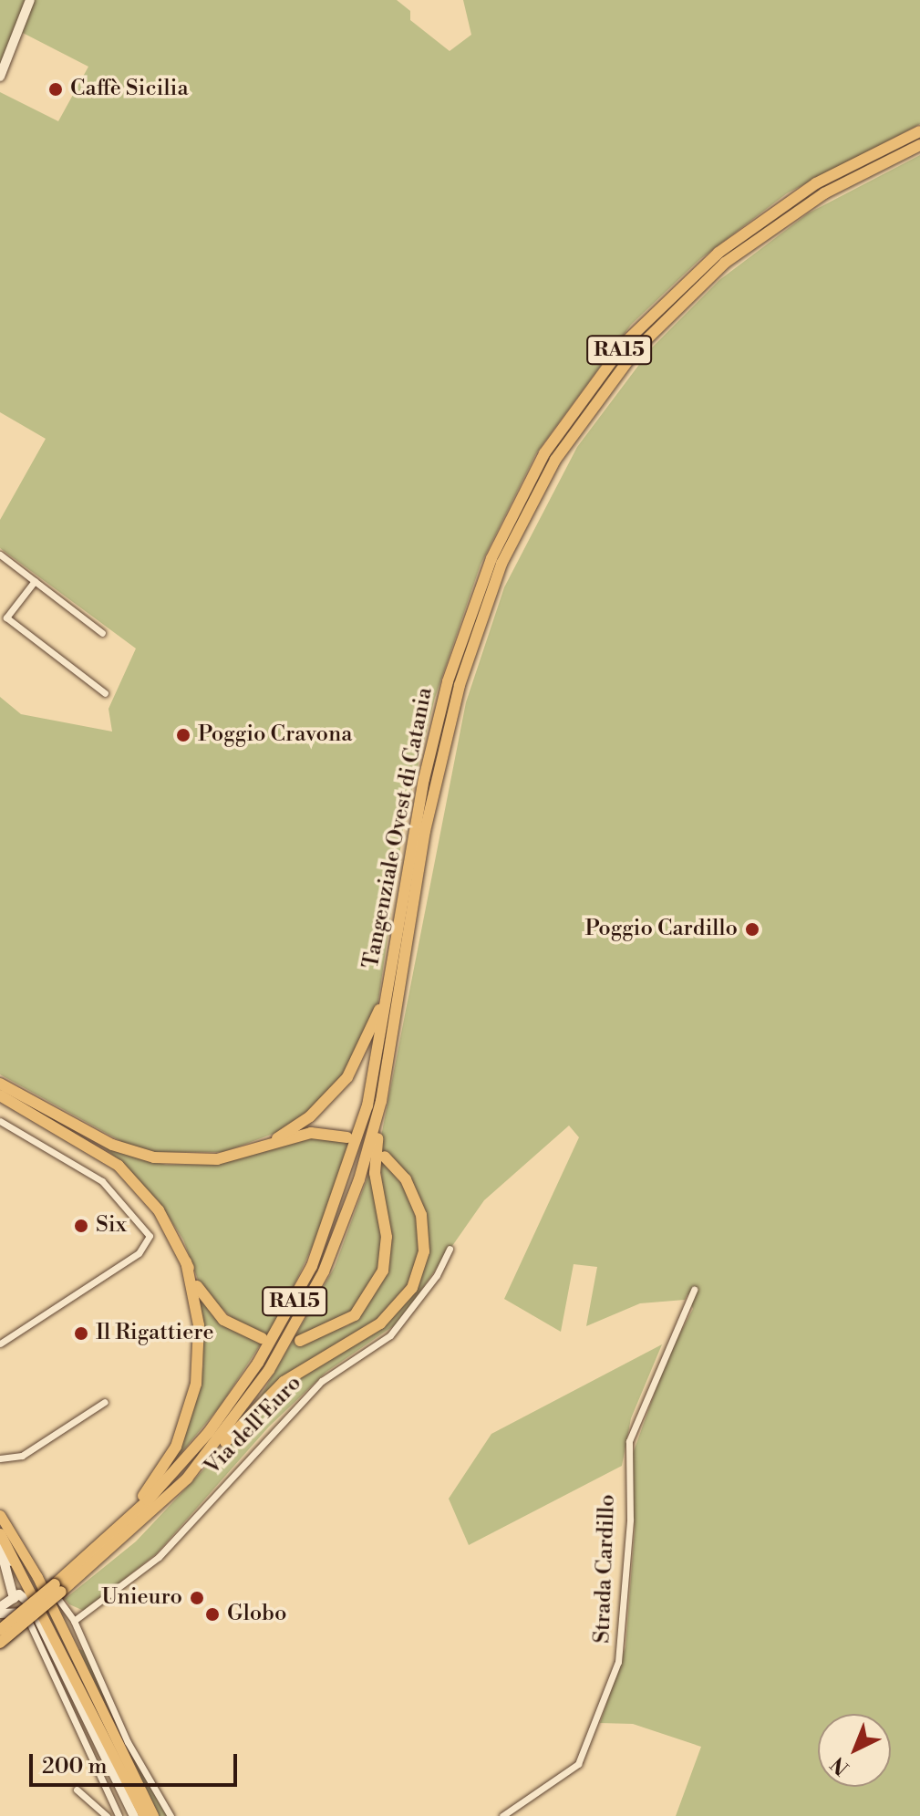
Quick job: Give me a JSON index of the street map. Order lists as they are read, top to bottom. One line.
{"streets":{"highway":["RA15","Tangenziale Ovest di Catania"],"street":["Via dell'Euro","Strada Cardillo"]},"crossings":[["RA15","Tangenziale Ovest di Catania"]],"places":["Caffè Sicilia","Poggio Cravona","Poggio Cardillo","Six","Il Rigattiere","Unieuro","Globo"],"scale_bar":"200 m","north":"bottom left"}
